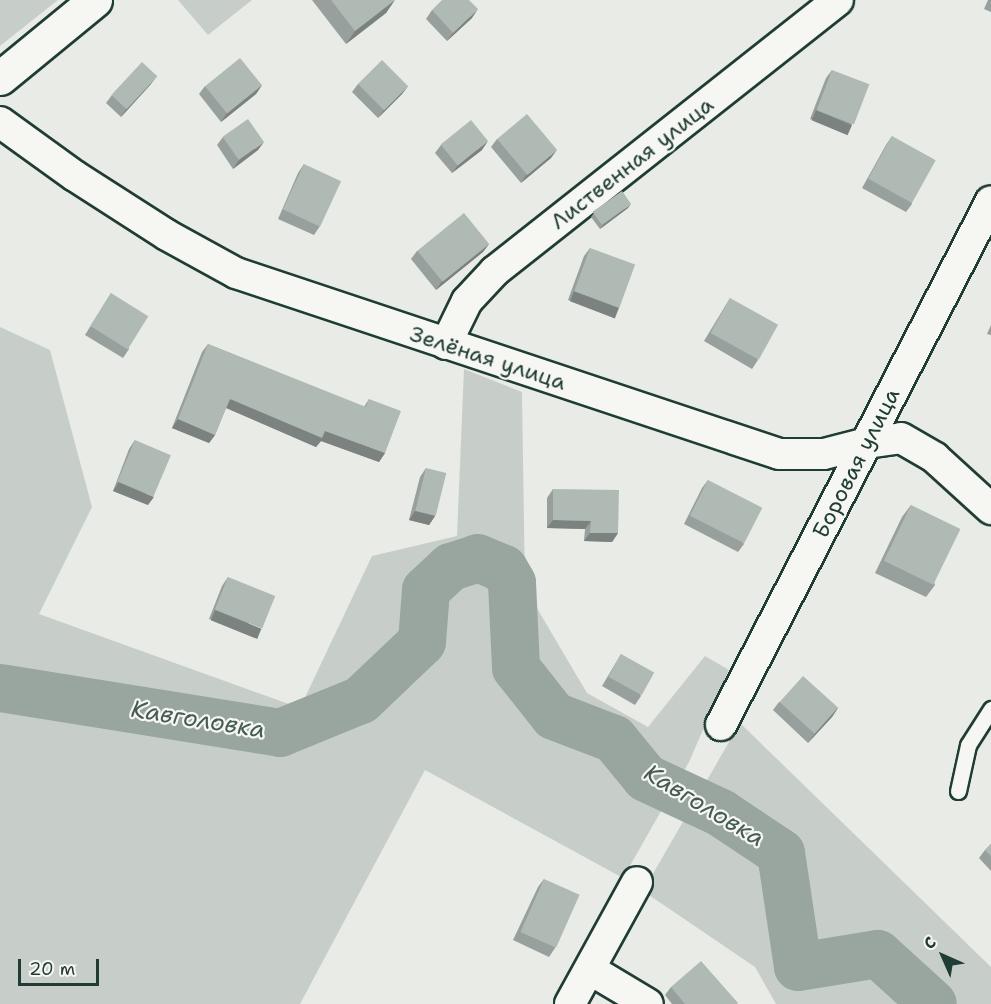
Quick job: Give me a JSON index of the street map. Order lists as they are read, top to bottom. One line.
{"streets":{"street":["Лиственная улица","Зелёная улица","Боровая улица"]},"crossings":[["Лиственная улица","Зелёная улица"],["Зелёная улица","Боровая улица"]],"water":["Кавголовка"],"scale_bar":"20 m","north":"top left"}
